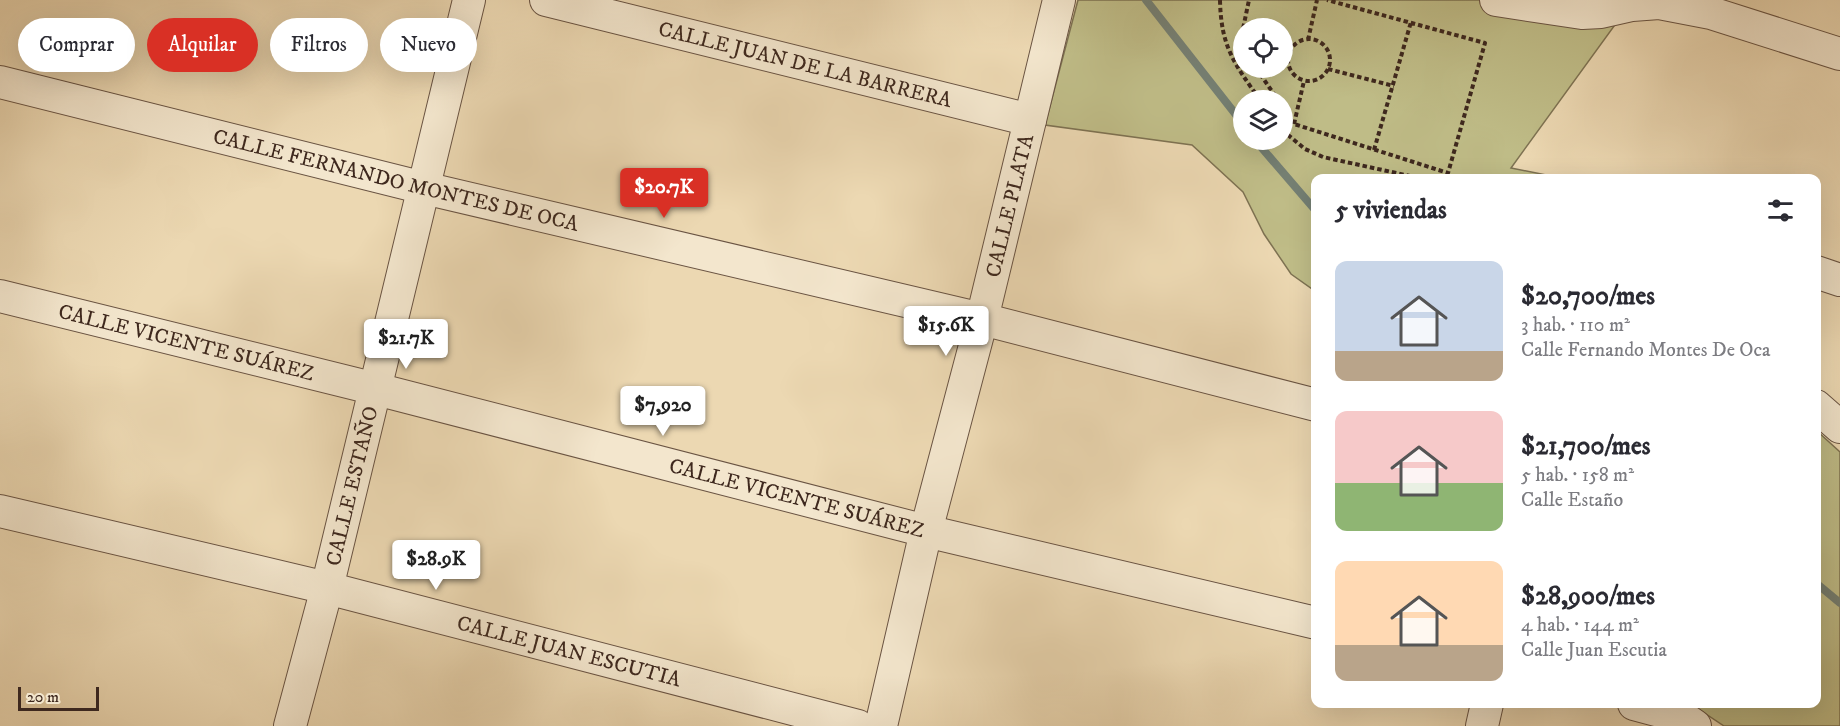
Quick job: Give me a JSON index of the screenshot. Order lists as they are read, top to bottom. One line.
{"streets":{"street":["CALLE JUAN DE LA BARRERA","CALLE FERNANDO MONTES DE OCA","CALLE PLATA","CALLE VICENTE SUÁREZ","CALLE ESTAÑO","CALLE JUAN ESCUTIA"]},"crossings":[["CALLE JUAN DE LA BARRERA","CALLE PLATA"],["CALLE FERNANDO MONTES DE OCA","CALLE PLATA"],["CALLE FERNANDO MONTES DE OCA","CALLE ESTAÑO"],["CALLE PLATA","CALLE VICENTE SUÁREZ"],["CALLE VICENTE SUÁREZ","CALLE ESTAÑO"],["CALLE ESTAÑO","CALLE JUAN ESCUTIA"]],"scale_bar":"20 m","page":{"chip":["Comprar","Alquilar","Filtros","Nuevo"],"price":["$20.7K","$15.6K","$21.7K","$7,920","$28.9K"],"heading":"5 viviendas","list":[{"name":"$20,700/mes","note":"3 hab. · 110 m² · Calle Fernando Montes De Oca"},{"name":"$21,700/mes","note":"5 hab. · 158 m² · Calle Estaño"},{"name":"$28,900/mes","note":"4 hab. · 144 m² · Calle Juan Escutia"}],"scale":"20 m"}}
